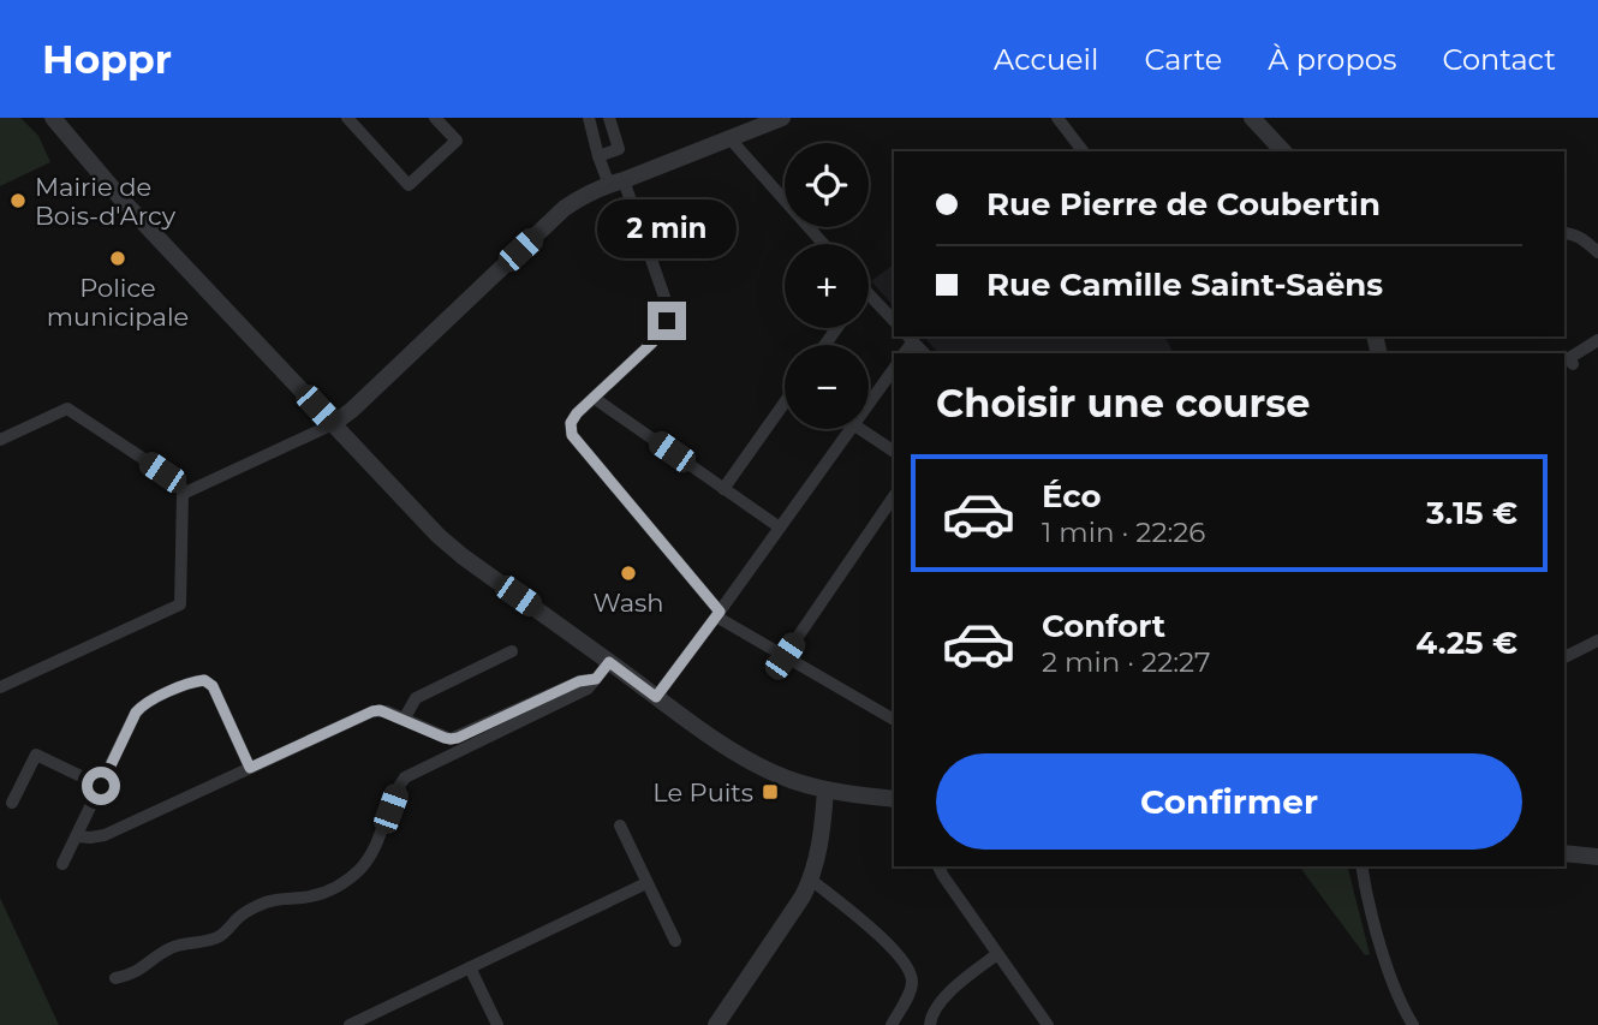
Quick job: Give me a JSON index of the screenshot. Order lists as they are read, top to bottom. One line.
{"places":{"other":["Mairie de Bois-d'Arcy","Police municipale","Wash"],"transit":["Le Puits"]},"page":{"header":"Hoppr","nav":["Accueil","Carte","À propos","Contact"],"map_buttons":["+","−"],"banner":["Rue Pierre de Coubertin","Rue Camille Saint-Saëns"],"bubble":"2 min","heading":"Choisir une course","list":[{"name":"Éco","note":"1 min · 22:26","value":"3.15 €"},{"name":"Confort","note":"2 min · 22:27","value":"4.25 €"}],"buttons":"Confirmer"}}
